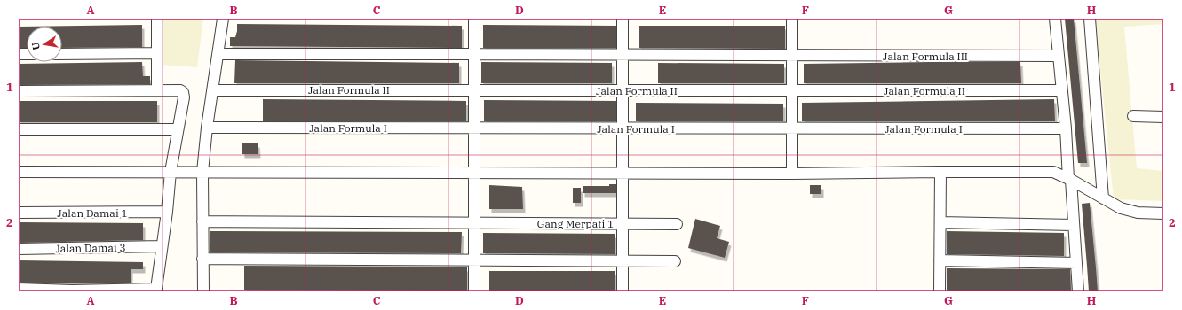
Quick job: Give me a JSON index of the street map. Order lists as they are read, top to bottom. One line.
{"streets":{"street":["Jalan Formula III","Jalan Formula II","Jalan Formula I","Jalan Damai 1","Gang Merpati 1","Jalan Damai 3"]},"north":"left","grid":{"columns":["A","B","C","D","E","F","G","H"],"rows":["1","2"]}}
